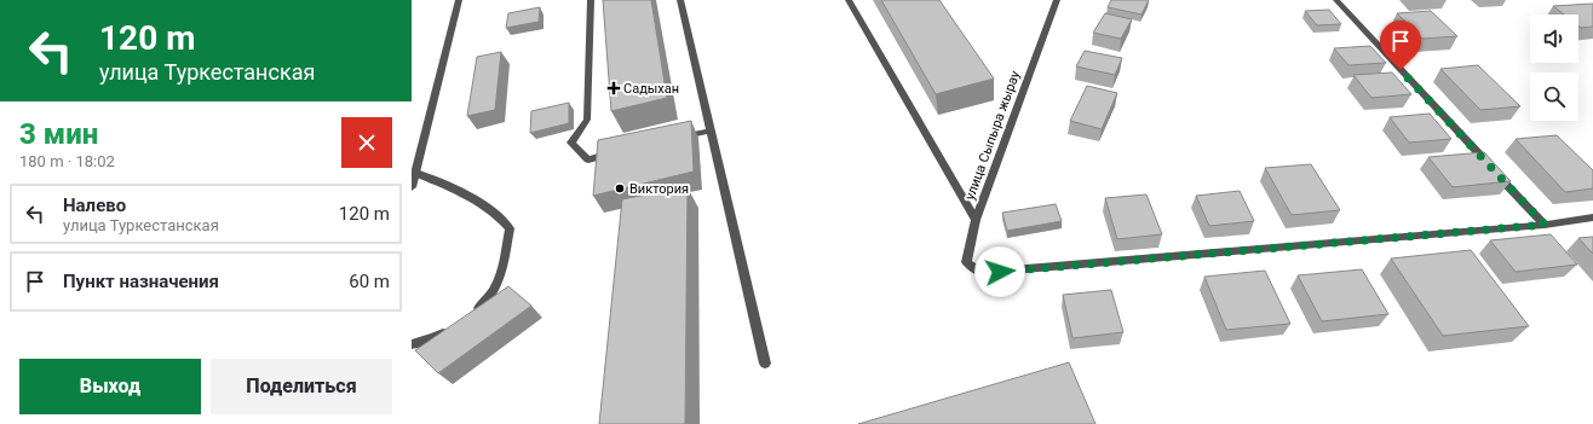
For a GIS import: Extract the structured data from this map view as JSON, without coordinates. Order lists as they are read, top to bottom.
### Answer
{
  "streets": {
    "street": ["улица Сыпыра жырау"]
  },
  "places": {
    "health": ["Садыхан"],
    "other": ["Виктория"]
  },
  "page": {
    "turn": ["120 m", "улица Туркестанская"],
    "heading": ["3 мин", "180 m · 18:02"],
    "list": [
      {
        "name": "Налево",
        "note": "улица Туркестанская",
        "value": "120 m"
      },
      {
        "name": "Пункт назначения",
        "value": "60 m"
      }
    ],
    "buttons": ["Выход", "Поделиться"]
  }
}
